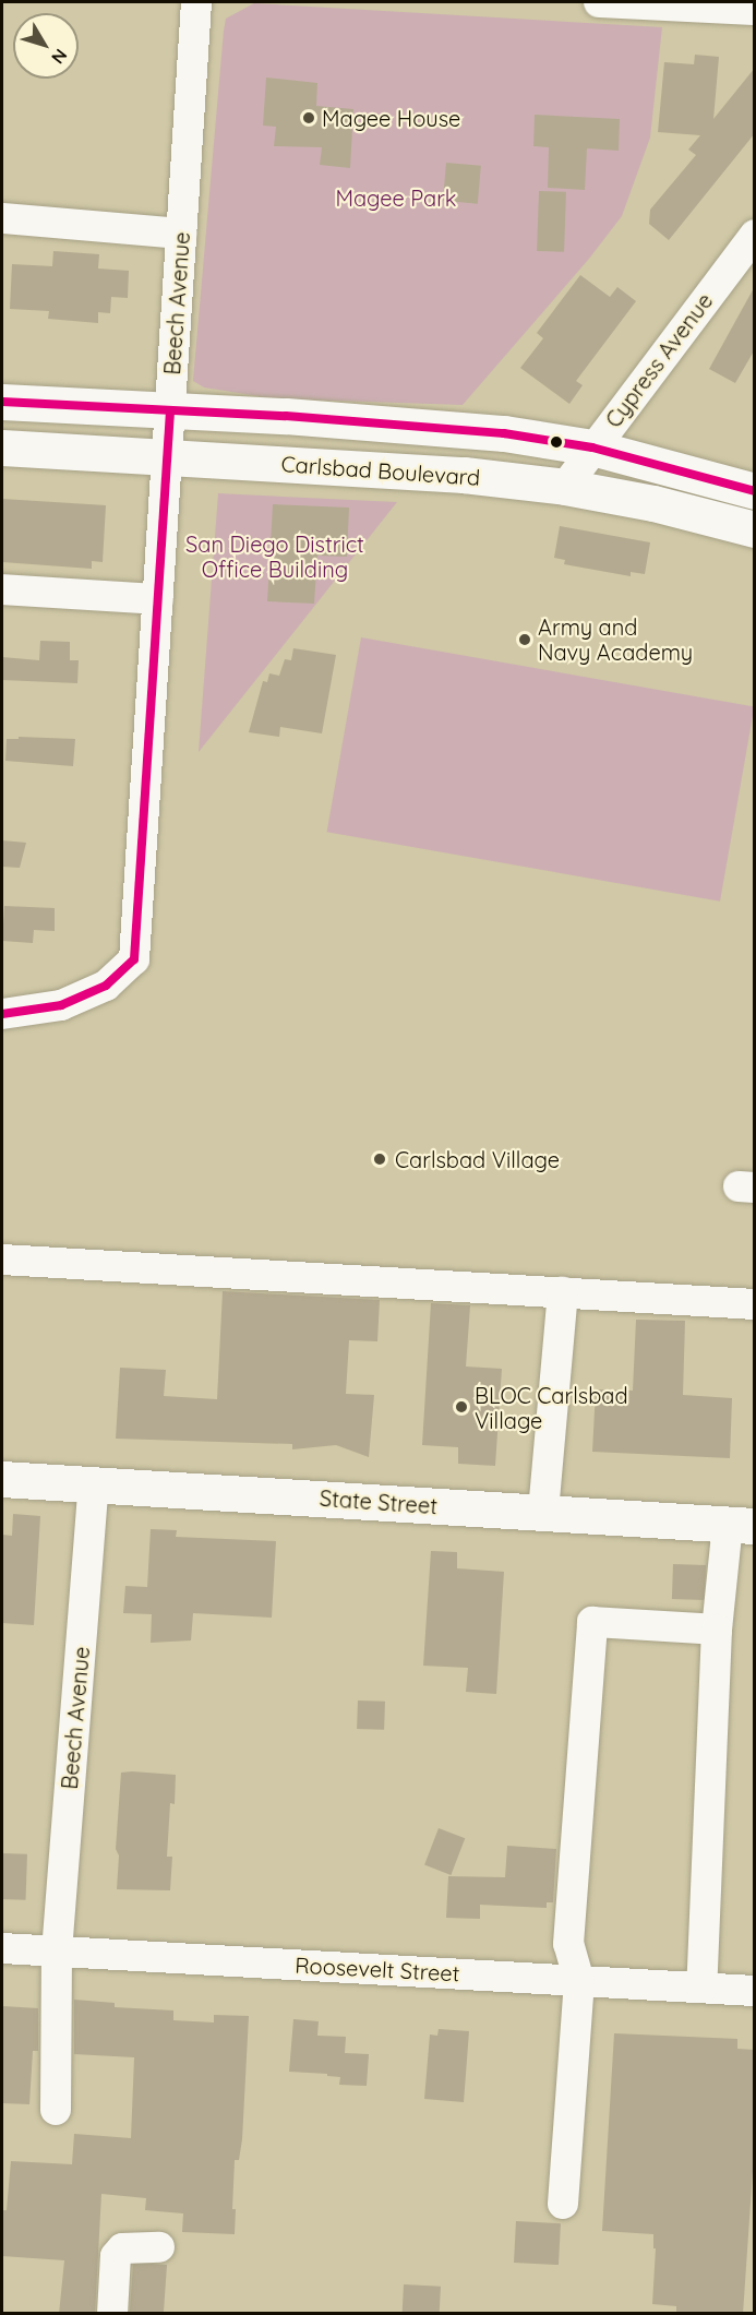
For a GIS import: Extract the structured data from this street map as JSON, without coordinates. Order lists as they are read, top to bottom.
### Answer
{
  "streets": {
    "main road": ["Carlsbad Boulevard", "State Street"],
    "street": ["Beech Avenue", "Cypress Avenue", "Roosevelt Street"]
  },
  "crossings": [
    ["Beech Avenue", "Carlsbad Boulevard"],
    ["Beech Avenue", "State Street"],
    ["Beech Avenue", "Roosevelt Street"],
    ["Cypress Avenue", "Carlsbad Boulevard"]
  ],
  "parks": ["Magee Park", "San Diego District Office Building"],
  "places": [
    "Magee House",
    "Army and Navy Academy",
    "Carlsbad Village",
    "BLOC Carlsbad Village"
  ],
  "north": "bottom right"
}
